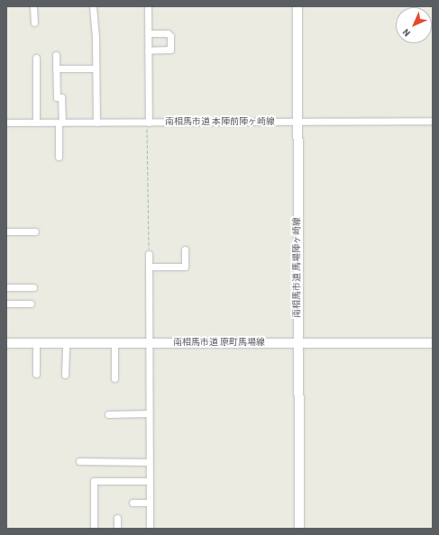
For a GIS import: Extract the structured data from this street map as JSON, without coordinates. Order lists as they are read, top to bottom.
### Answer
{
  "streets": {
    "street": ["南相馬市道 本陣前陣ヶ崎線", "南相馬市道 馬場陣ヶ崎線", "南相馬市道 原町馬場線"]
  },
  "crossings": [
    ["南相馬市道 本陣前陣ヶ崎線", "南相馬市道 馬場陣ヶ崎線"],
    ["南相馬市道 馬場陣ヶ崎線", "南相馬市道 原町馬場線"]
  ],
  "north": "bottom left"
}
